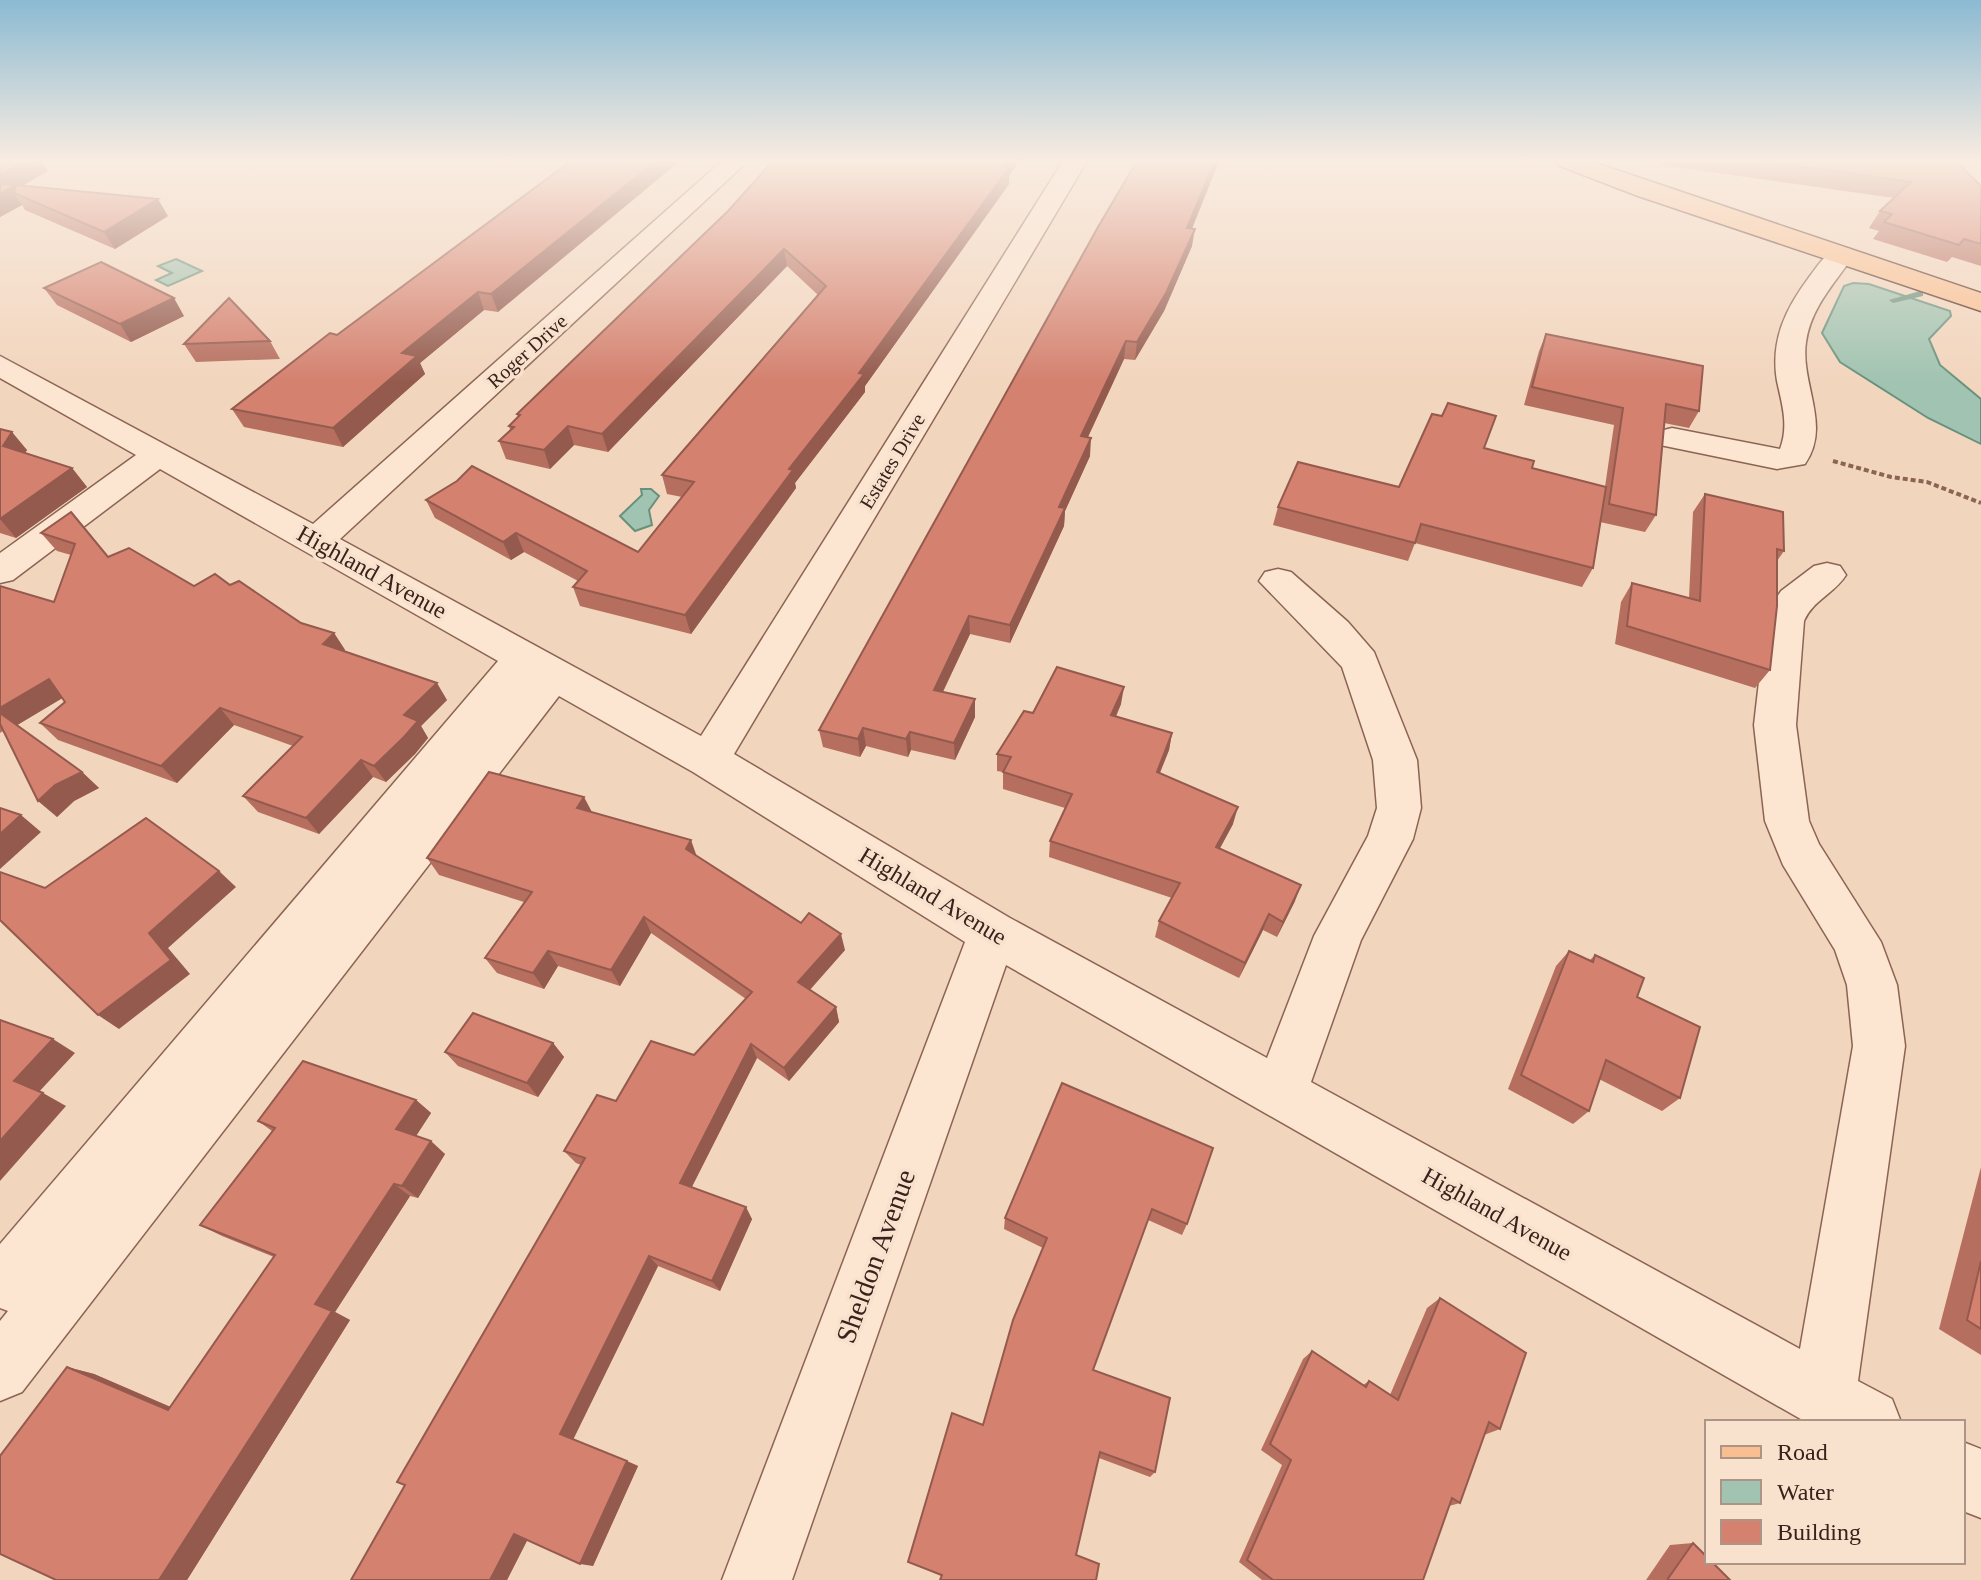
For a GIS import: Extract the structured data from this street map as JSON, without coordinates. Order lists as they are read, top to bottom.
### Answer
{
  "streets": {
    "street": [
      "Roger Drive",
      "Estates Drive",
      "Highland Avenue",
      "Sheldon Avenue"
    ]
  },
  "crossings": [
    ["Roger Drive", "Highland Avenue"],
    ["Estates Drive", "Highland Avenue"],
    ["Highland Avenue", "Sheldon Avenue"]
  ],
  "legend": ["Road", "Water", "Building"]
}
